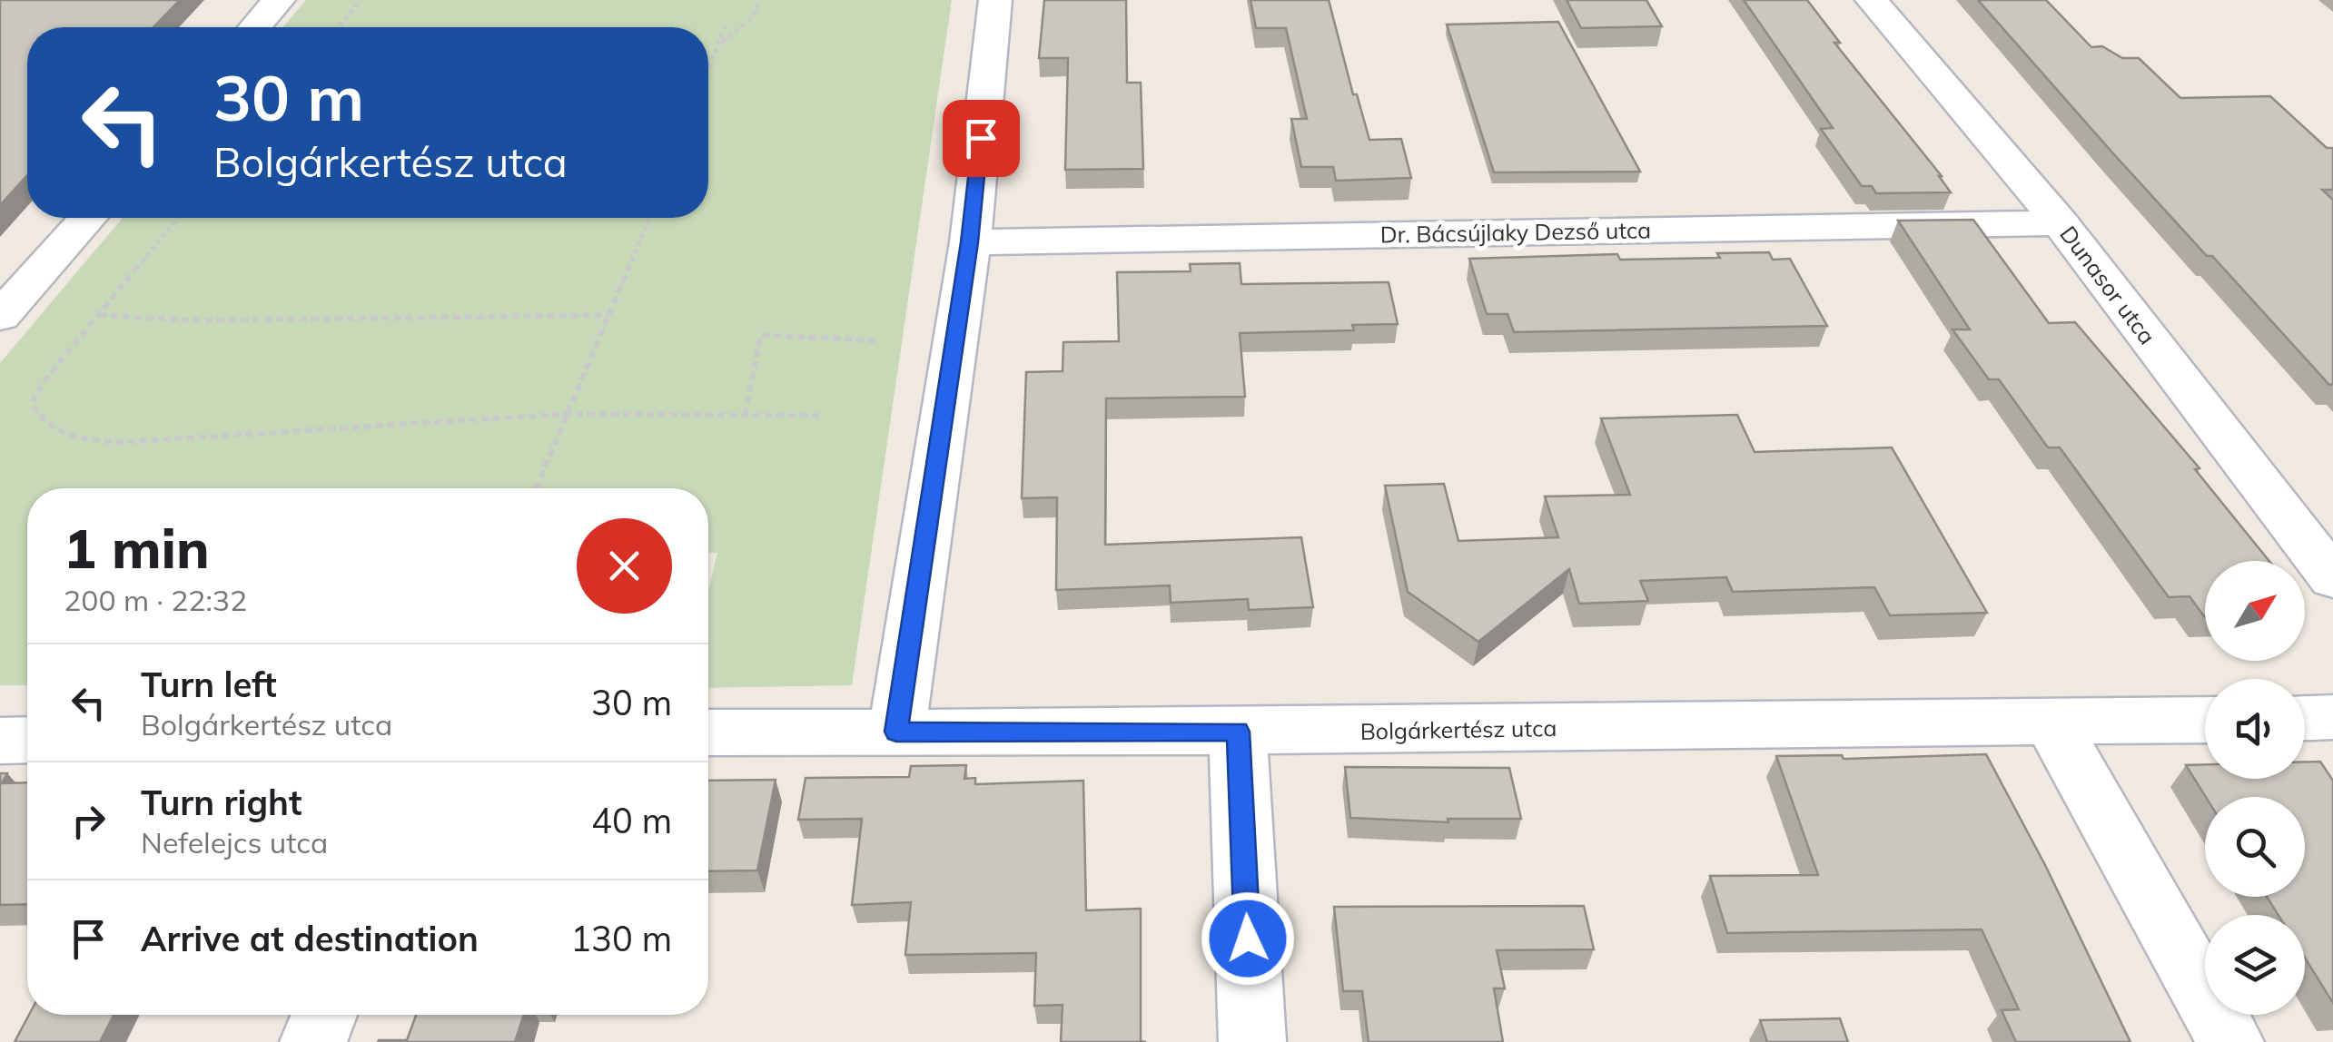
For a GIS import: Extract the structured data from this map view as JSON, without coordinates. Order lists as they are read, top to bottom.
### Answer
{
  "streets": {
    "street": ["Dr. Bácsújlaky Dezső utca", "Dunasor utca", "Bolgárkertész utca"]
  },
  "crossings": [
    ["Dr. Bácsújlaky Dezső utca", "Dunasor utca"]
  ],
  "north": "top right",
  "page": {
    "turn": ["30 m", "Bolgárkertész utca"],
    "heading": ["1 min", "200 m · 22:32"],
    "list": [
      {
        "name": "Turn left",
        "note": "Bolgárkertész utca",
        "value": "30 m"
      },
      {
        "name": "Turn right",
        "note": "Nefelejcs utca",
        "value": "40 m"
      },
      {
        "name": "Arrive at destination",
        "value": "130 m"
      }
    ]
  }
}
